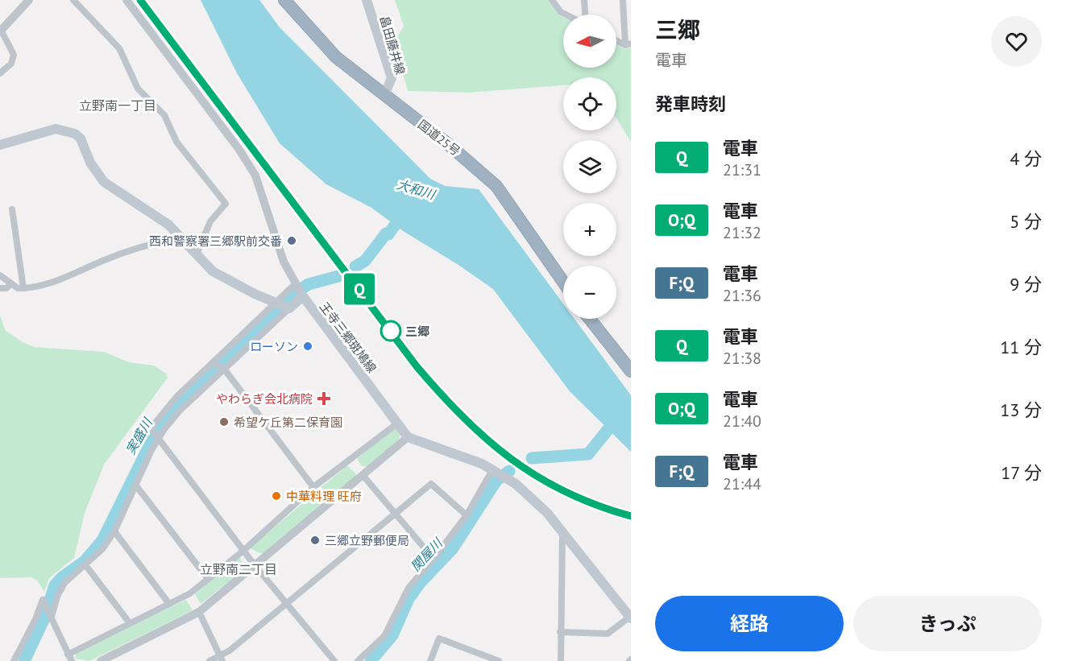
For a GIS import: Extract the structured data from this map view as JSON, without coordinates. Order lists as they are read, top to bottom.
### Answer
{
  "streets": {
    "highway": ["国道25号"],
    "main road": ["畠田藤井線", "王寺三郷斑鳩線"]
  },
  "crossings": [
    ["畠田藤井線", "国道25号"]
  ],
  "districts": ["立野南一丁目", "立野南二丁目"],
  "water": ["大和川", "実盛川", "関屋川"],
  "places": {
    "other": [
      "西和警察署三郷駅前交番",
      "三郷",
      "ローソン",
      "希望ケ丘第二保育園",
      "中華料理 旺府",
      "三郷立野郵便局"
    ],
    "health": ["やわらぎ会北病院"]
  },
  "north": "left",
  "page": {
    "on_map": "Q",
    "heading": [
      ["三郷", "電車"],
      "発車時刻"
    ],
    "map_buttons": ["+", "−"],
    "list": [
      {
        "mark": "Q",
        "name": "電車",
        "note": "21:31",
        "value": "4 分"
      },
      {
        "mark": "O;Q",
        "name": "電車",
        "note": "21:32",
        "value": "5 分"
      },
      {
        "mark": "F;Q",
        "name": "電車",
        "note": "21:36",
        "value": "9 分"
      },
      {
        "mark": "Q",
        "name": "電車",
        "note": "21:38",
        "value": "11 分"
      },
      {
        "mark": "O;Q",
        "name": "電車",
        "note": "21:40",
        "value": "13 分"
      },
      {
        "mark": "F;Q",
        "name": "電車",
        "note": "21:44",
        "value": "17 分"
      }
    ],
    "buttons": ["経路", "きっぷ"]
  }
}
